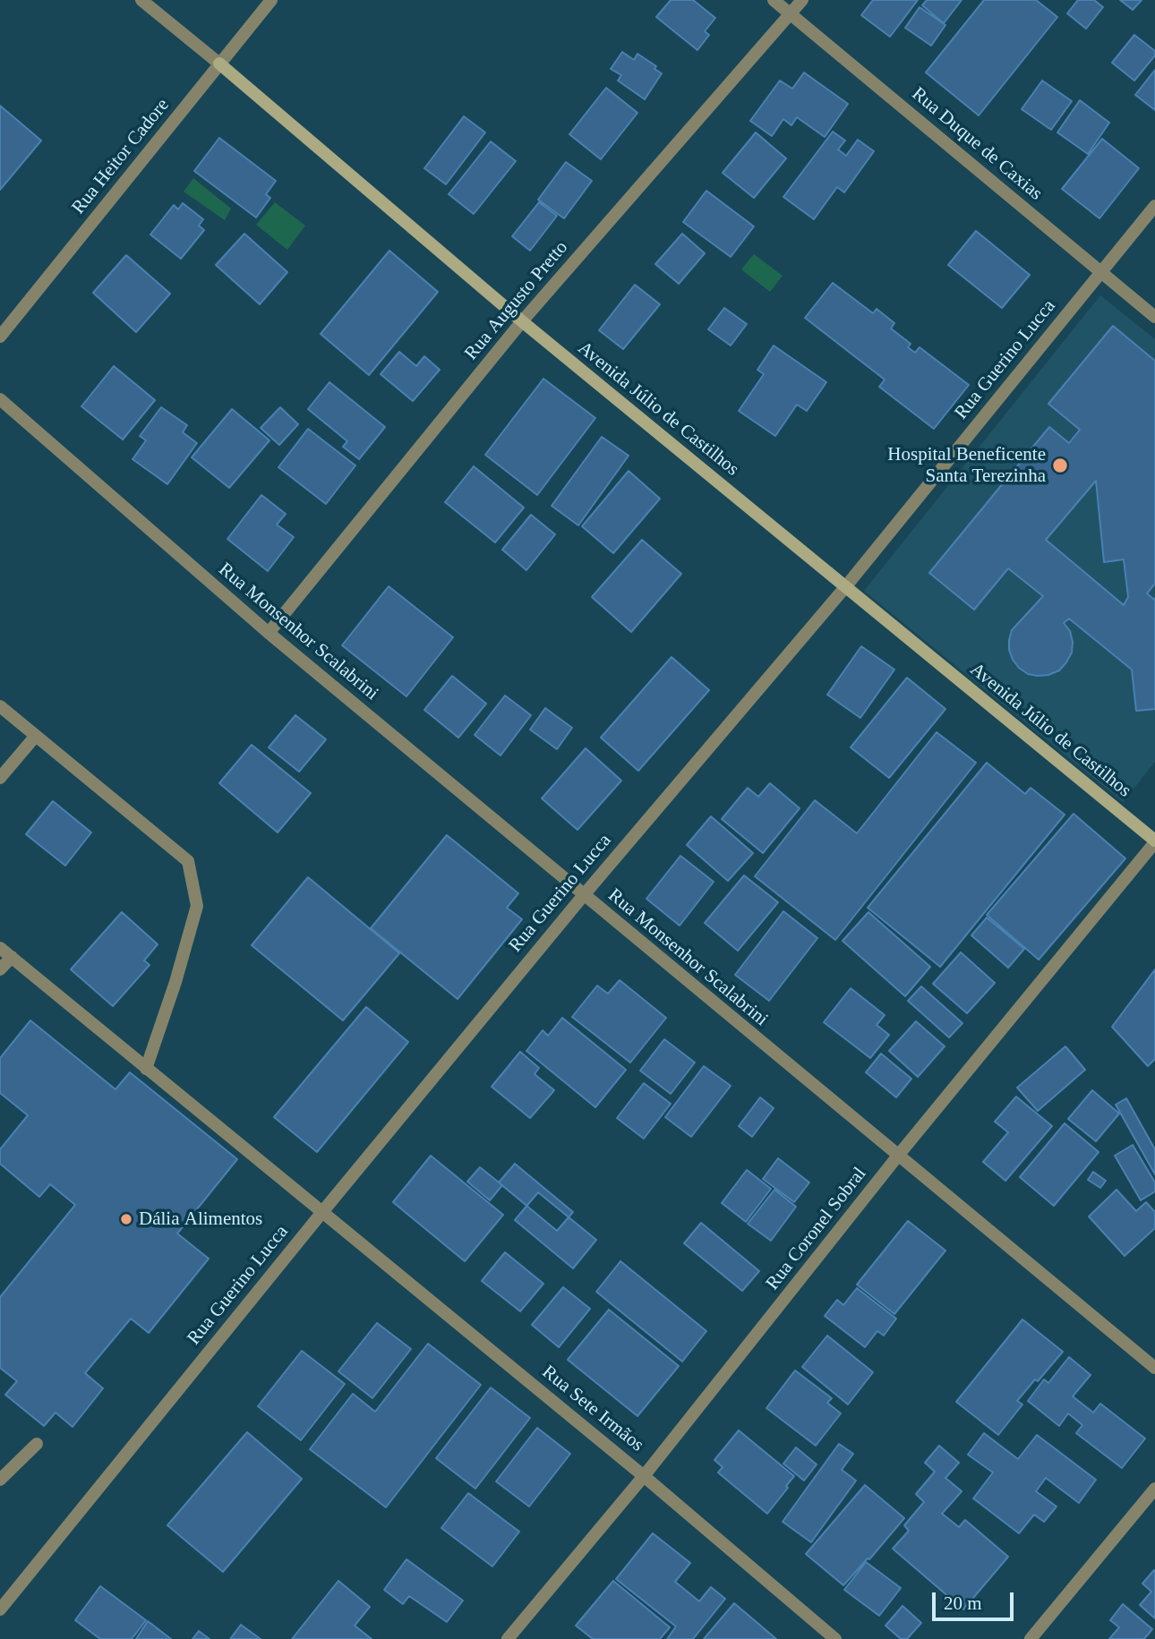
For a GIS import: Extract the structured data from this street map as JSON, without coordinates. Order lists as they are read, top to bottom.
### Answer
{
  "streets": {
    "street": [
      "Rua Duque de Caxias",
      "Rua Heitor Cadore",
      "Rua Augusto Pretto",
      "Rua Guerino Lucca",
      "Avenida Júlio de Castilhos",
      "Rua Monsenhor Scalabrini",
      "Rua Coronel Sobral",
      "Rua Sete Irmãos"
    ]
  },
  "crossings": [
    ["Rua Duque de Caxias", "Rua Augusto Pretto"],
    ["Rua Duque de Caxias", "Rua Guerino Lucca"],
    ["Rua Heitor Cadore", "Avenida Júlio de Castilhos"],
    ["Rua Augusto Pretto", "Avenida Júlio de Castilhos"],
    ["Rua Augusto Pretto", "Rua Monsenhor Scalabrini"],
    ["Rua Guerino Lucca", "Avenida Júlio de Castilhos"],
    ["Rua Guerino Lucca", "Rua Monsenhor Scalabrini"],
    ["Rua Guerino Lucca", "Rua Sete Irmãos"],
    ["Avenida Júlio de Castilhos", "Rua Coronel Sobral"],
    ["Rua Monsenhor Scalabrini", "Rua Coronel Sobral"],
    ["Rua Coronel Sobral", "Rua Sete Irmãos"]
  ],
  "places": ["Hospital Beneficente Santa Terezinha", "Dália Alimentos"],
  "scale_bar": "20 m"
}
